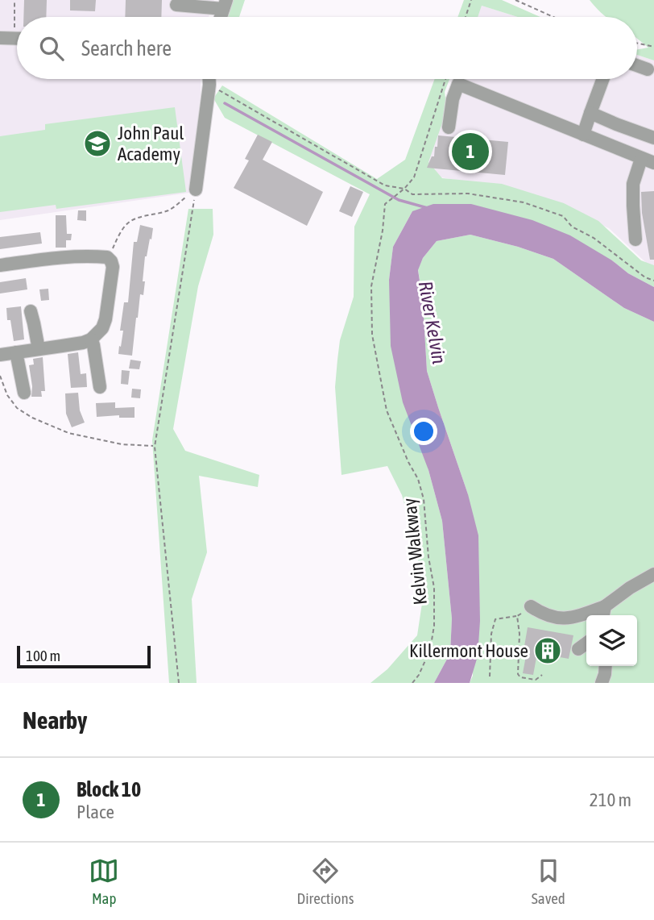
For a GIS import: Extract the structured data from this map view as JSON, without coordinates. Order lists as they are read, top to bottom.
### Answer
{
  "streets": {
    "path": ["Kelvin Walkway"]
  },
  "water": ["River Kelvin"],
  "places": {
    "school or university": ["John Paul Academy"],
    "building": ["Killermont House"]
  },
  "scale_bar": "100 m",
  "page": {
    "search": "Search here",
    "pins": "1",
    "scale": "100 m",
    "heading": "Nearby",
    "list": [
      {
        "mark": "1",
        "name": "Block 10",
        "note": "Place",
        "value": "210 m"
      }
    ],
    "nav": ["Map", "Directions", "Saved"]
  }
}
